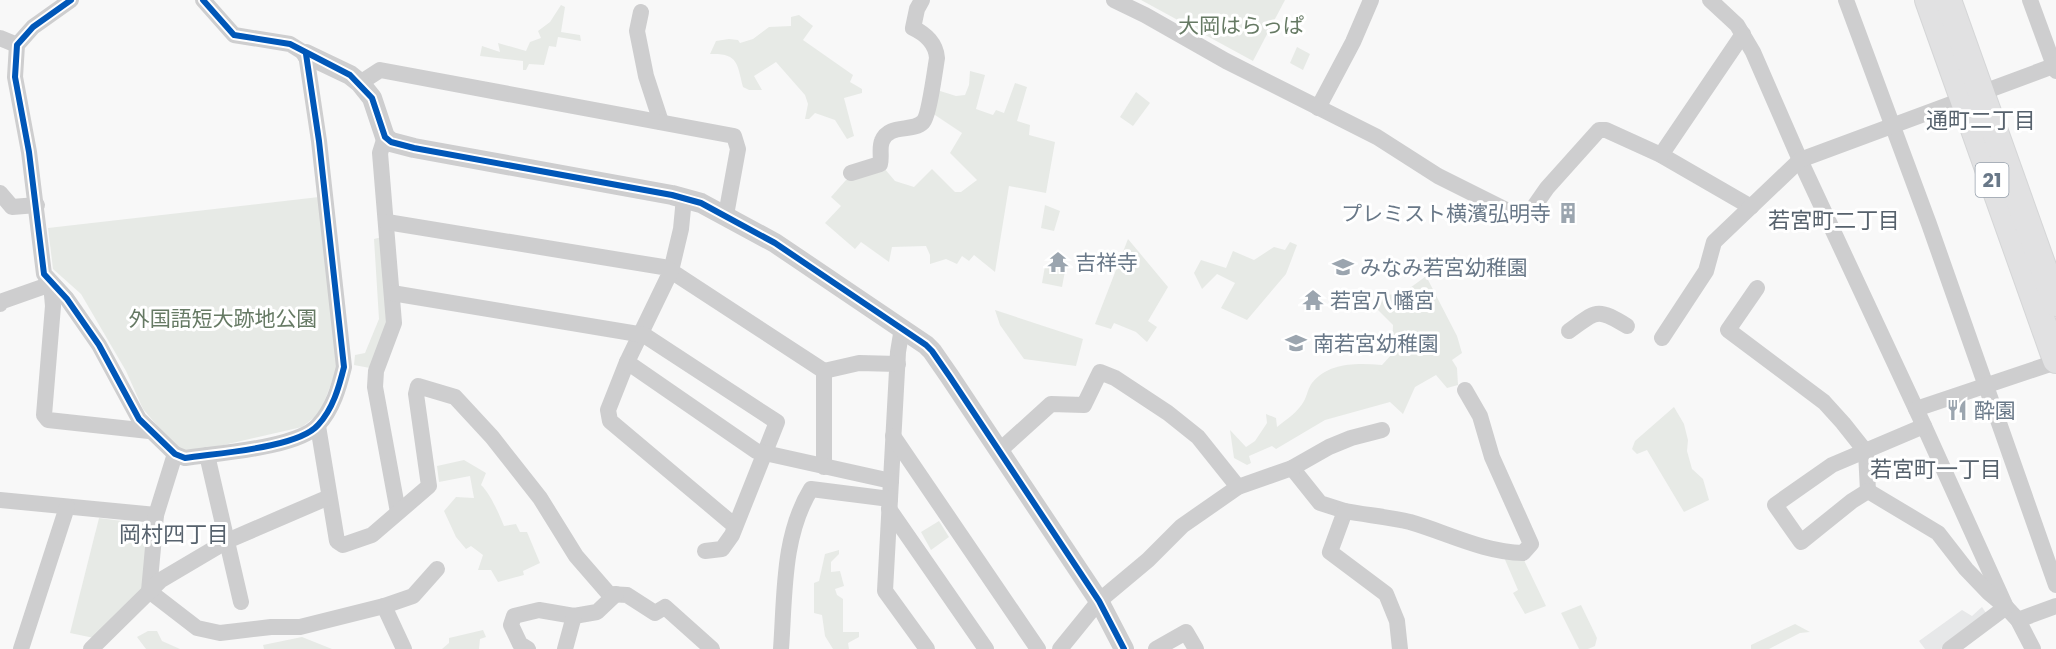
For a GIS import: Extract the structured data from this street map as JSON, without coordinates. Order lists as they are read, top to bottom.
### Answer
{
  "streets": {
    "main road": ["21"]
  },
  "districts": [
    "通町二丁目",
    "若宮町二丁目",
    "若宮町一丁目",
    "岡村四丁目"
  ],
  "parks": ["大岡はらっぱ", "外国語短大跡地公園"],
  "places": {
    "building": ["プレミスト横濱弘明寺"],
    "temple": ["吉祥寺", "若宮八幡宮"],
    "school or university": ["みなみ若宮幼稚園", "南若宮幼稚園"],
    "restaurant": ["酔園"]
  }
}
